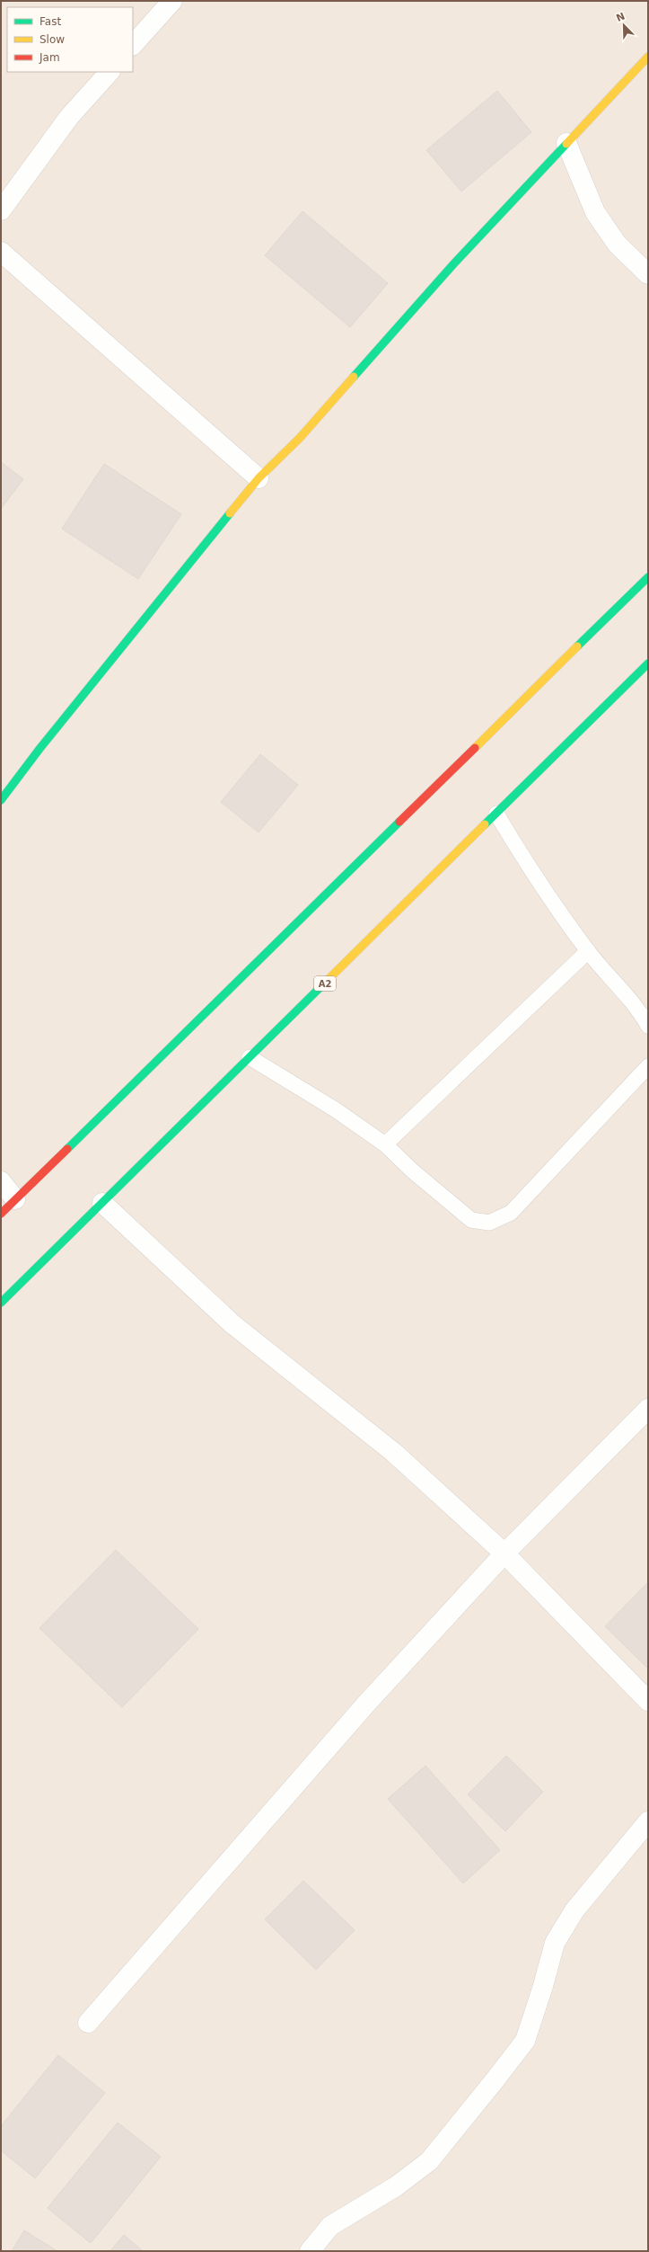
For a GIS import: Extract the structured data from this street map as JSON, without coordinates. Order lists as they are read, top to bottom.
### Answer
{
  "streets": {
    "main road": ["A2"]
  },
  "legend": ["Fast", "Slow", "Jam"],
  "north": "top left"
}
